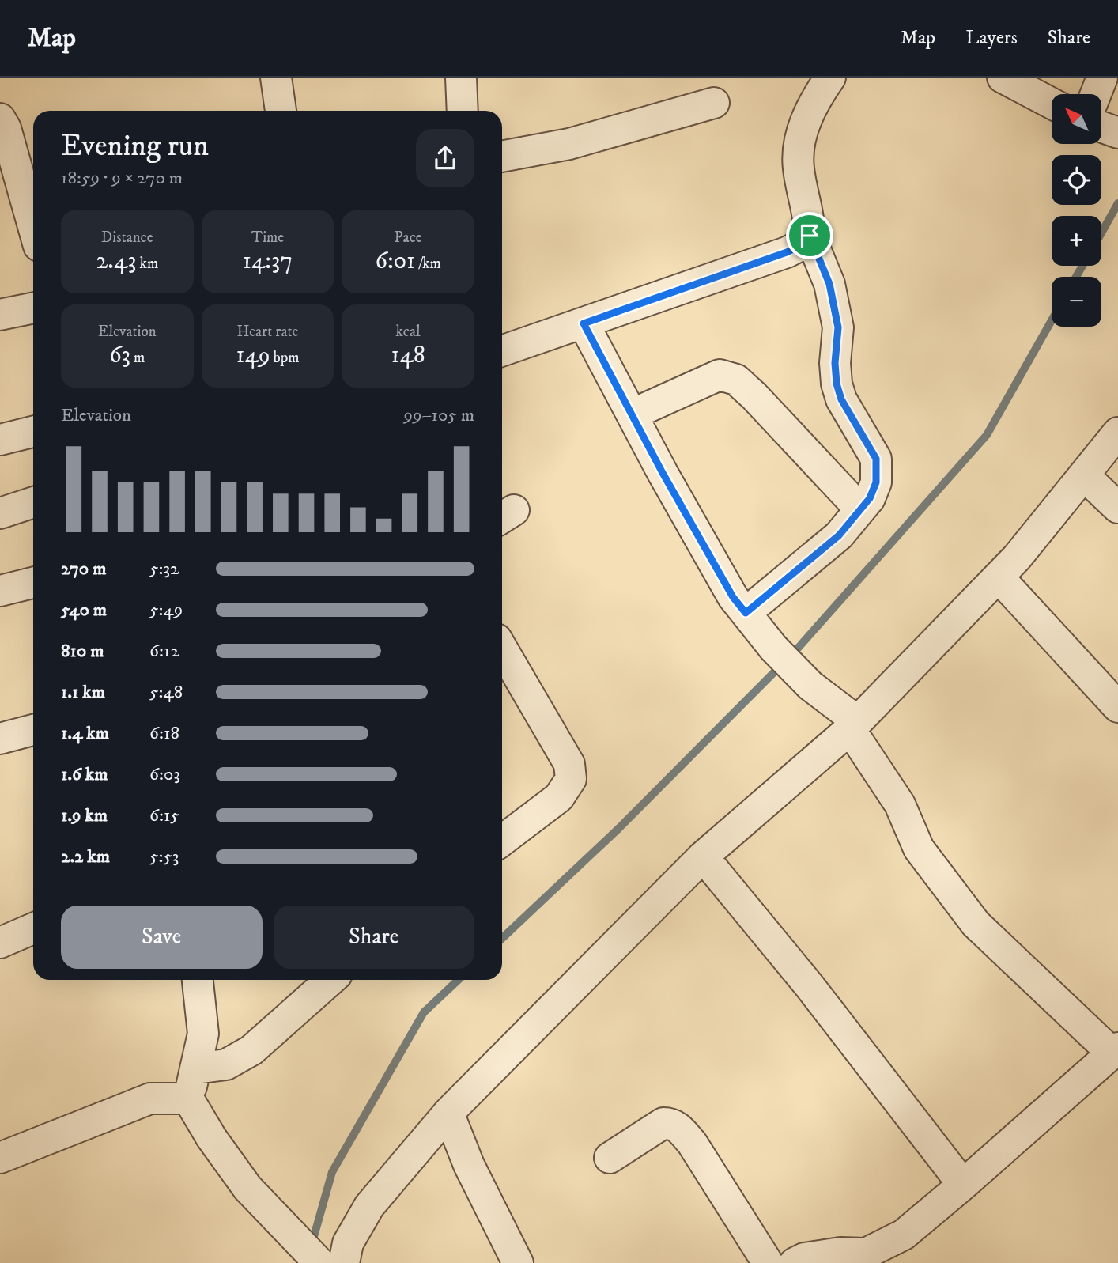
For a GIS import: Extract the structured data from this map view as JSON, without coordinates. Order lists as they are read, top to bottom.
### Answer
{
  "north": "top left",
  "page": {
    "header": "Map",
    "nav": ["Map", "Layers", "Share"],
    "map_buttons": ["+", "−"],
    "heading": ["Evening run", "18:59 · 9 × 270 m"],
    "stats": [
      ["Distance", "2.43 km"],
      ["Time", "14:37"],
      ["Pace", "6:01 /km"],
      ["Elevation", "63 m"],
      ["Heart rate", "149 bpm"],
      ["kcal", "148"]
    ],
    "chart": ["Elevation", "99–105 m"],
    "list": [
      {
        "name": "270 m",
        "note": "5:32"
      },
      {
        "name": "540 m",
        "note": "5:49"
      },
      {
        "name": "810 m",
        "note": "6:12"
      },
      {
        "name": "1.1 km",
        "note": "5:48"
      },
      {
        "name": "1.4 km",
        "note": "6:18"
      },
      {
        "name": "1.6 km",
        "note": "6:03"
      },
      {
        "name": "1.9 km",
        "note": "6:15"
      },
      {
        "name": "2.2 km",
        "note": "5:53"
      }
    ],
    "buttons": ["Save", "Share"]
  }
}
